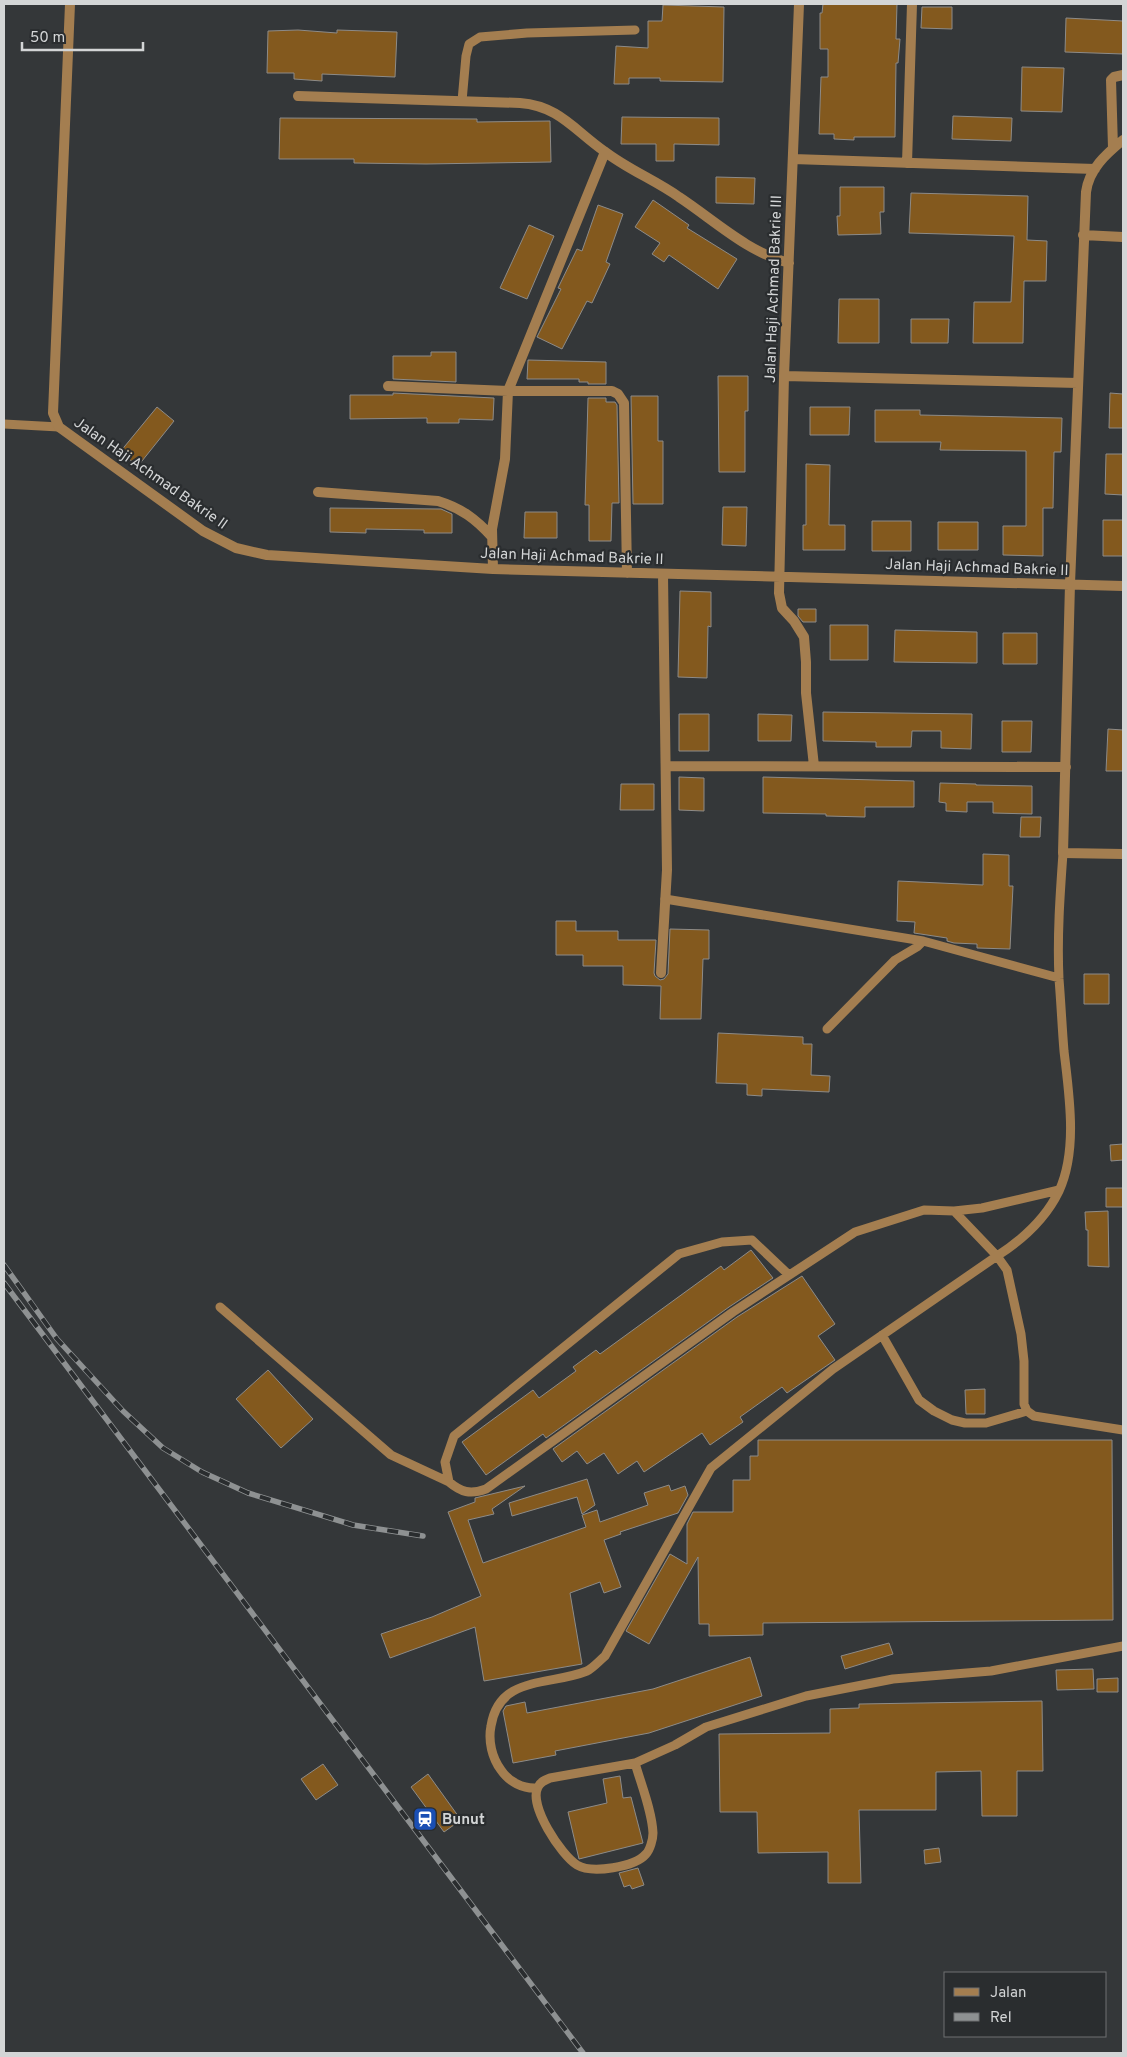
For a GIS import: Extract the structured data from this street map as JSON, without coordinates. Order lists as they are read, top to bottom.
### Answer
{
  "streets": {
    "street": ["Jalan Haji Achmad Bakrie III", "Jalan Haji Achmad Bakrie II"]
  },
  "crossings": [
    ["Jalan Haji Achmad Bakrie III", "Jalan Haji Achmad Bakrie II"]
  ],
  "places": {
    "station": ["Bunut"]
  },
  "legend": ["Jalan", "Rel"],
  "scale_bar": "50 m"
}
